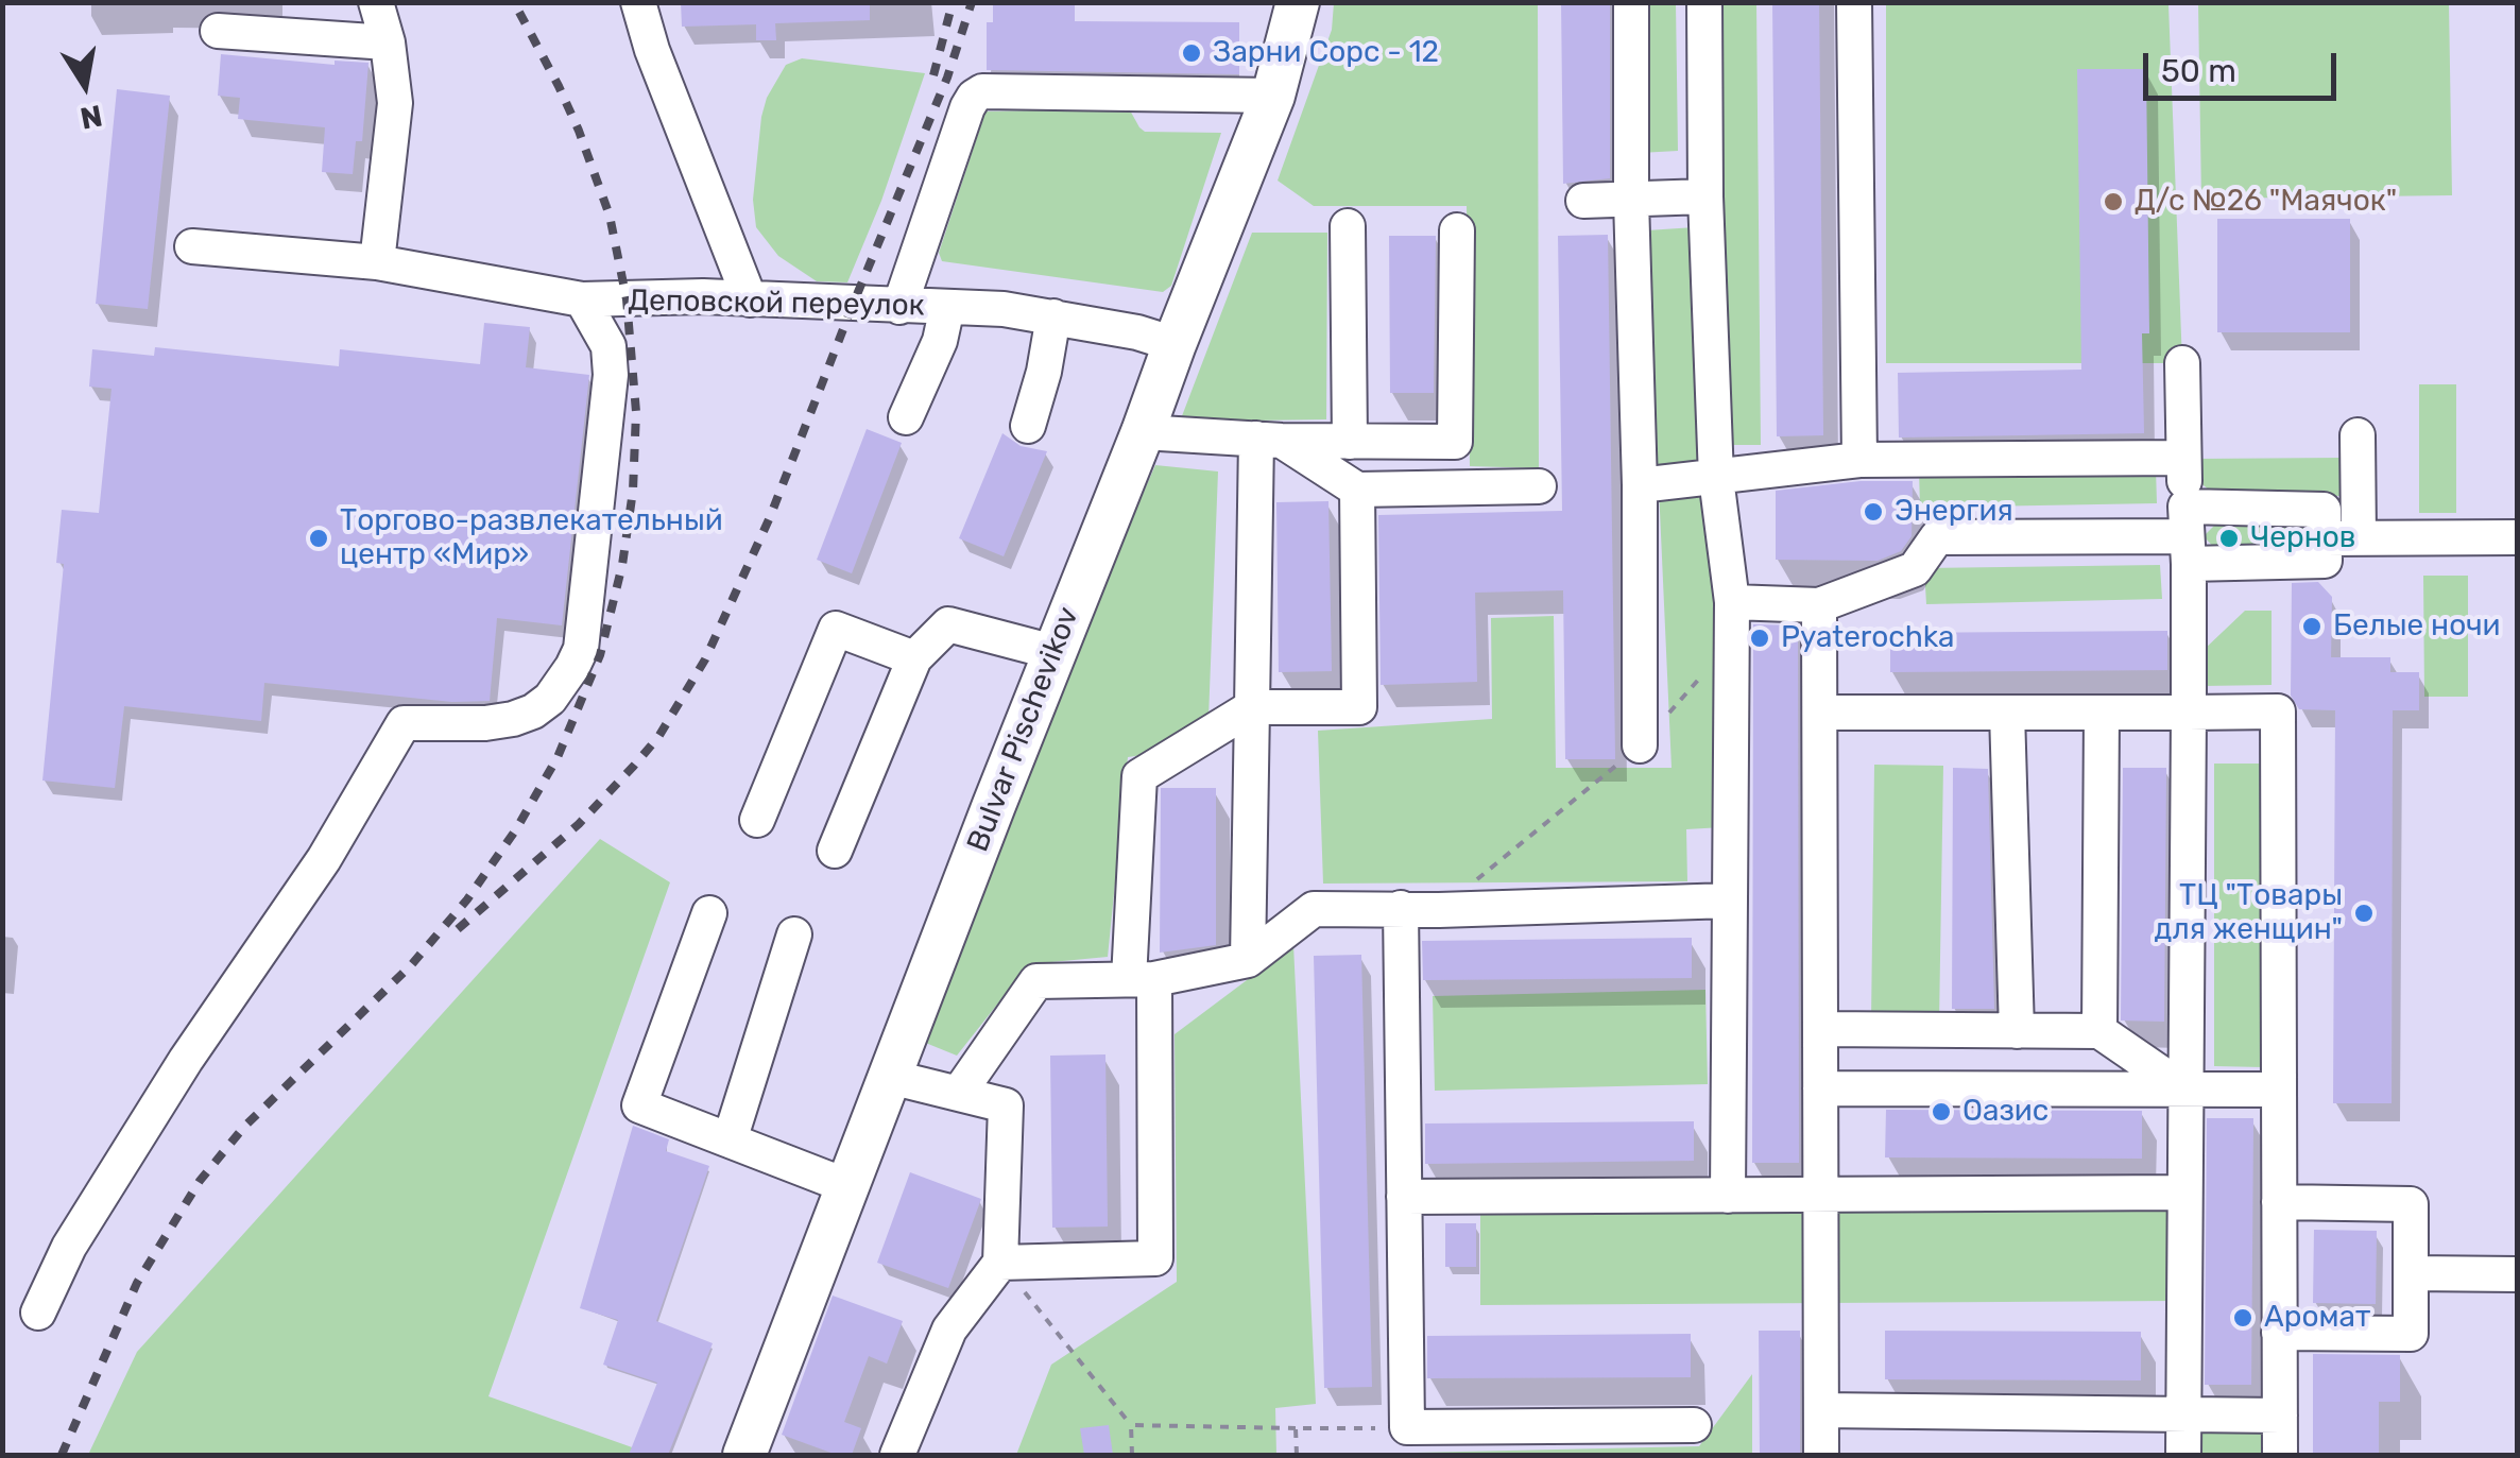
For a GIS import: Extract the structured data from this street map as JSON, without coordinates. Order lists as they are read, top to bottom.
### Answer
{
  "streets": {
    "main road": ["Bulvar Pischevikov"],
    "street": ["Деповской переулок"]
  },
  "crossings": [
    ["Деповской переулок", "Bulvar Pischevikov"]
  ],
  "places": [
    "Зарни Сорс - 12",
    "Д/с №26 \"Маячок\"",
    "Энергия",
    "Торгово-развлекательный центр «Мир»",
    "Чернов",
    "Белые ночи",
    "Pyaterochka",
    "ТЦ \"Товары для женщин\"",
    "Оазис",
    "Аромат"
  ],
  "scale_bar": "50 m",
  "north": "bottom"
}
